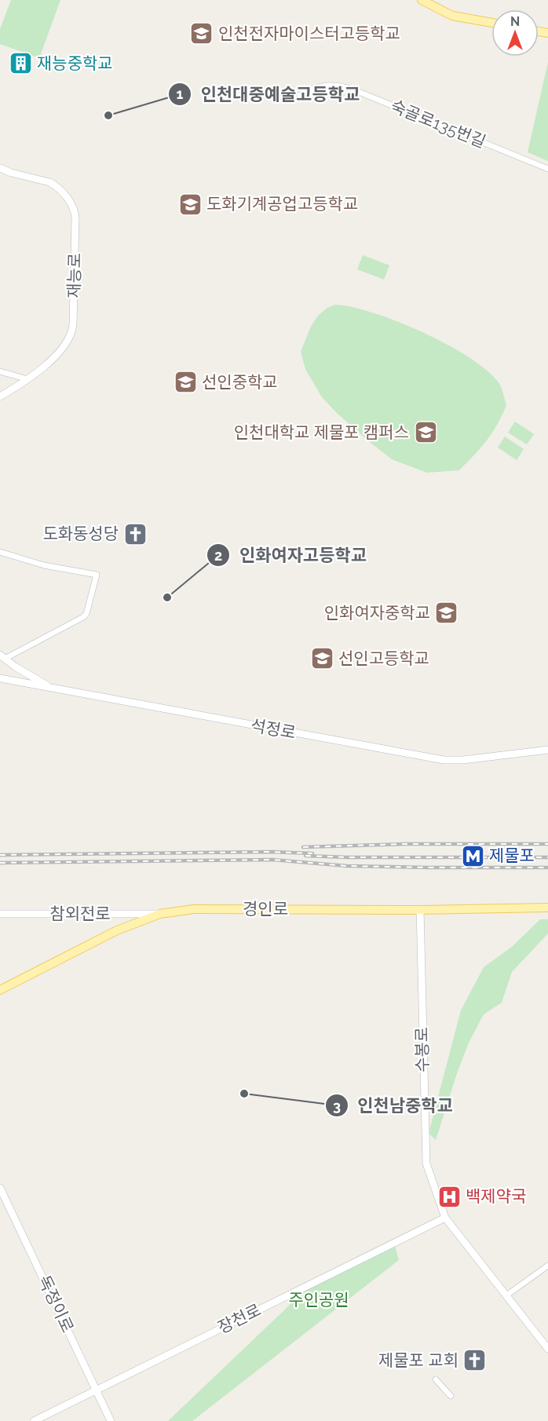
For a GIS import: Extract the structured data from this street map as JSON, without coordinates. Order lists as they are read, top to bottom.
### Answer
{
  "streets": {
    "main road": ["경인로"],
    "street": [
      "숙골로135번길",
      "재능로",
      "석정로",
      "참외전로",
      "수봉로",
      "독정이로",
      "장천로"
    ]
  },
  "crossings": [
    ["경인로", "참외전로"],
    ["경인로", "수봉로"],
    ["수봉로", "장천로"],
    ["독정이로", "장천로"]
  ],
  "parks": ["주인공원"],
  "places": {
    "school or university": [
      "인천전자마이스터고등학교",
      "도화기계공업고등학교",
      "선인중학교",
      "인천대학교 제물포 캠퍼스",
      "인화여자중학교",
      "선인고등학교"
    ],
    "building": ["재능중학교"],
    "other": ["인천대중예술고등학교", "인화여자고등학교", "인천남중학교"],
    "church": ["도화동성당", "제물포 교회"],
    "metro station": ["제물포"],
    "hospital": ["백제약국"]
  },
  "north": "top"
}
